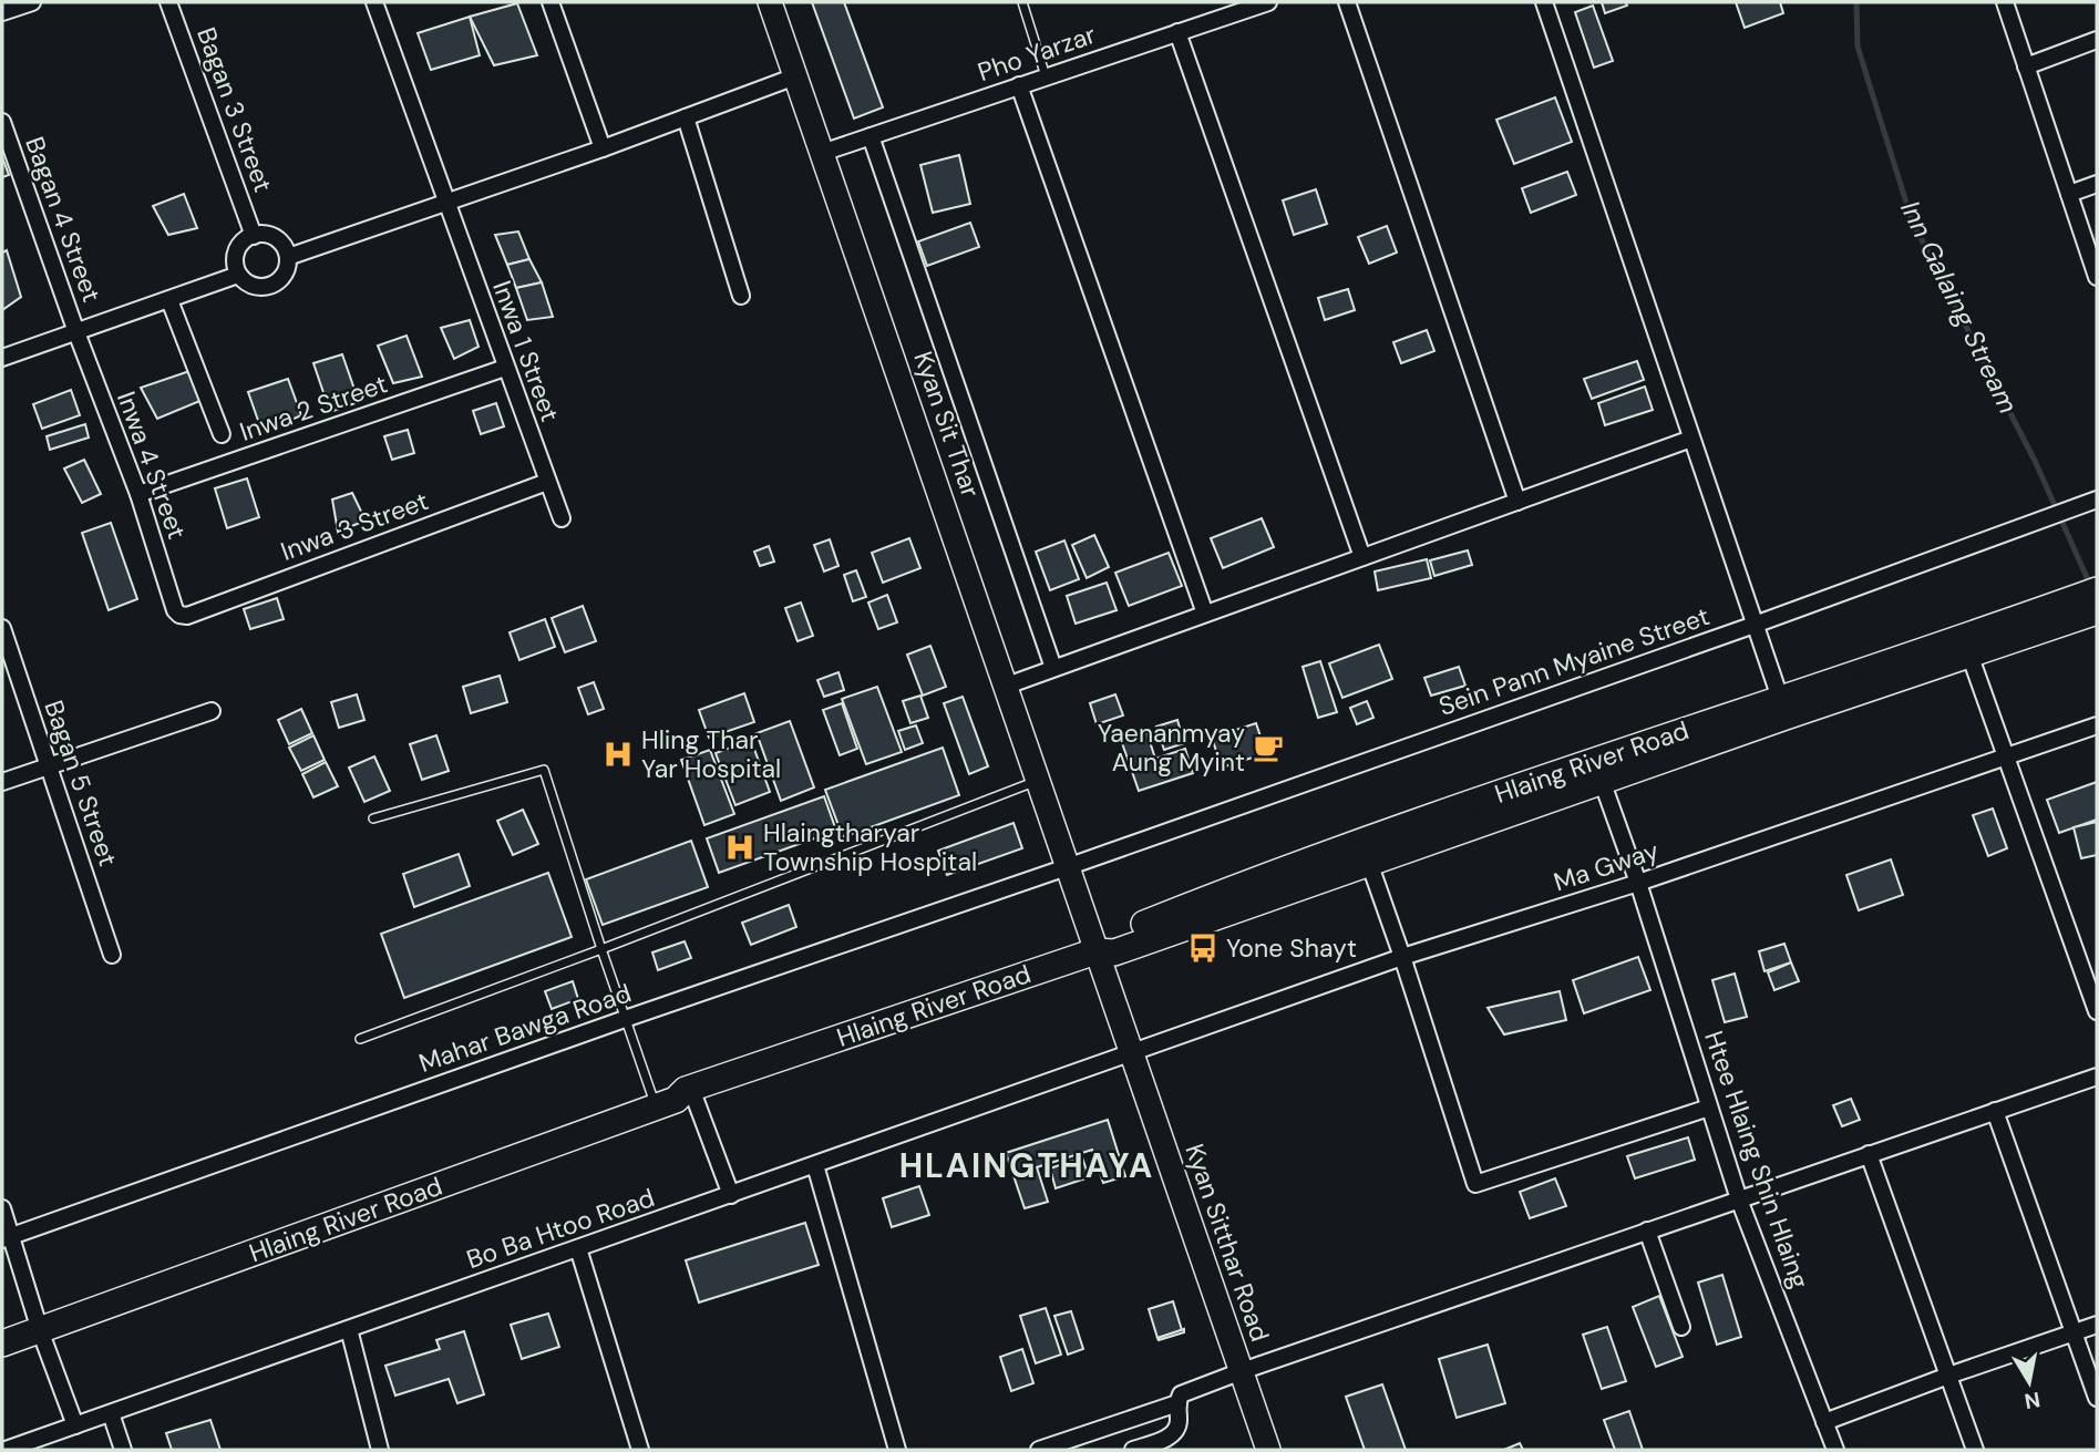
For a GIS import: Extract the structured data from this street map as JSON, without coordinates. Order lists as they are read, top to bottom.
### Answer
{
  "streets": {
    "main road": ["Kyan Sit Thar", "Hlaing River Road", "Kyan Sitthar Road"],
    "street": [
      "Pho Yarzar",
      "Bagan 3 Street",
      "Bagan 4 Street",
      "Inwa 1 Street",
      "Inwa 2 Street",
      "Inwa 4 Street",
      "Inwa 3 Street",
      "Sein Pann Myaine Street",
      "Bagan 5 Street",
      "Ma Gway",
      "Mahar Bawga Road",
      "Htee Hlaing Shin Hlaing",
      "Bo Ba Htoo Road"
    ]
  },
  "crossings": [
    ["Pho Yarzar", "Kyan Sit Thar"],
    ["Bagan 4 Street", "Inwa 4 Street"],
    ["Inwa 1 Street", "Inwa 2 Street"],
    ["Inwa 1 Street", "Inwa 3 Street"],
    ["Inwa 2 Street", "Inwa 4 Street"],
    ["Kyan Sit Thar", "Sein Pann Myaine Street"],
    ["Kyan Sit Thar", "Hlaing River Road"],
    ["Kyan Sit Thar", "Mahar Bawga Road"],
    ["Kyan Sit Thar", "Kyan Sitthar Road"],
    ["Inwa 4 Street", "Inwa 3 Street"],
    ["Sein Pann Myaine Street", "Mahar Bawga Road"],
    ["Hlaing River Road", "Htee Hlaing Shin Hlaing"],
    ["Hlaing River Road", "Kyan Sitthar Road"],
    ["Ma Gway", "Htee Hlaing Shin Hlaing"],
    ["Ma Gway", "Bo Ba Htoo Road"],
    ["Ma Gway", "Kyan Sitthar Road"],
    ["Bo Ba Htoo Road", "Kyan Sitthar Road"]
  ],
  "districts": ["HLAINGTHAYA"],
  "water": ["Inn Galaing Stream"],
  "places": {
    "cafe": ["Yaenanmyay Aung Myint"],
    "hospital": ["Hling Thar Yar Hospital", "Hlaingtharyar Township Hospital"],
    "bus stop": ["Yone Shayt"]
  },
  "north": "bottom"
}
